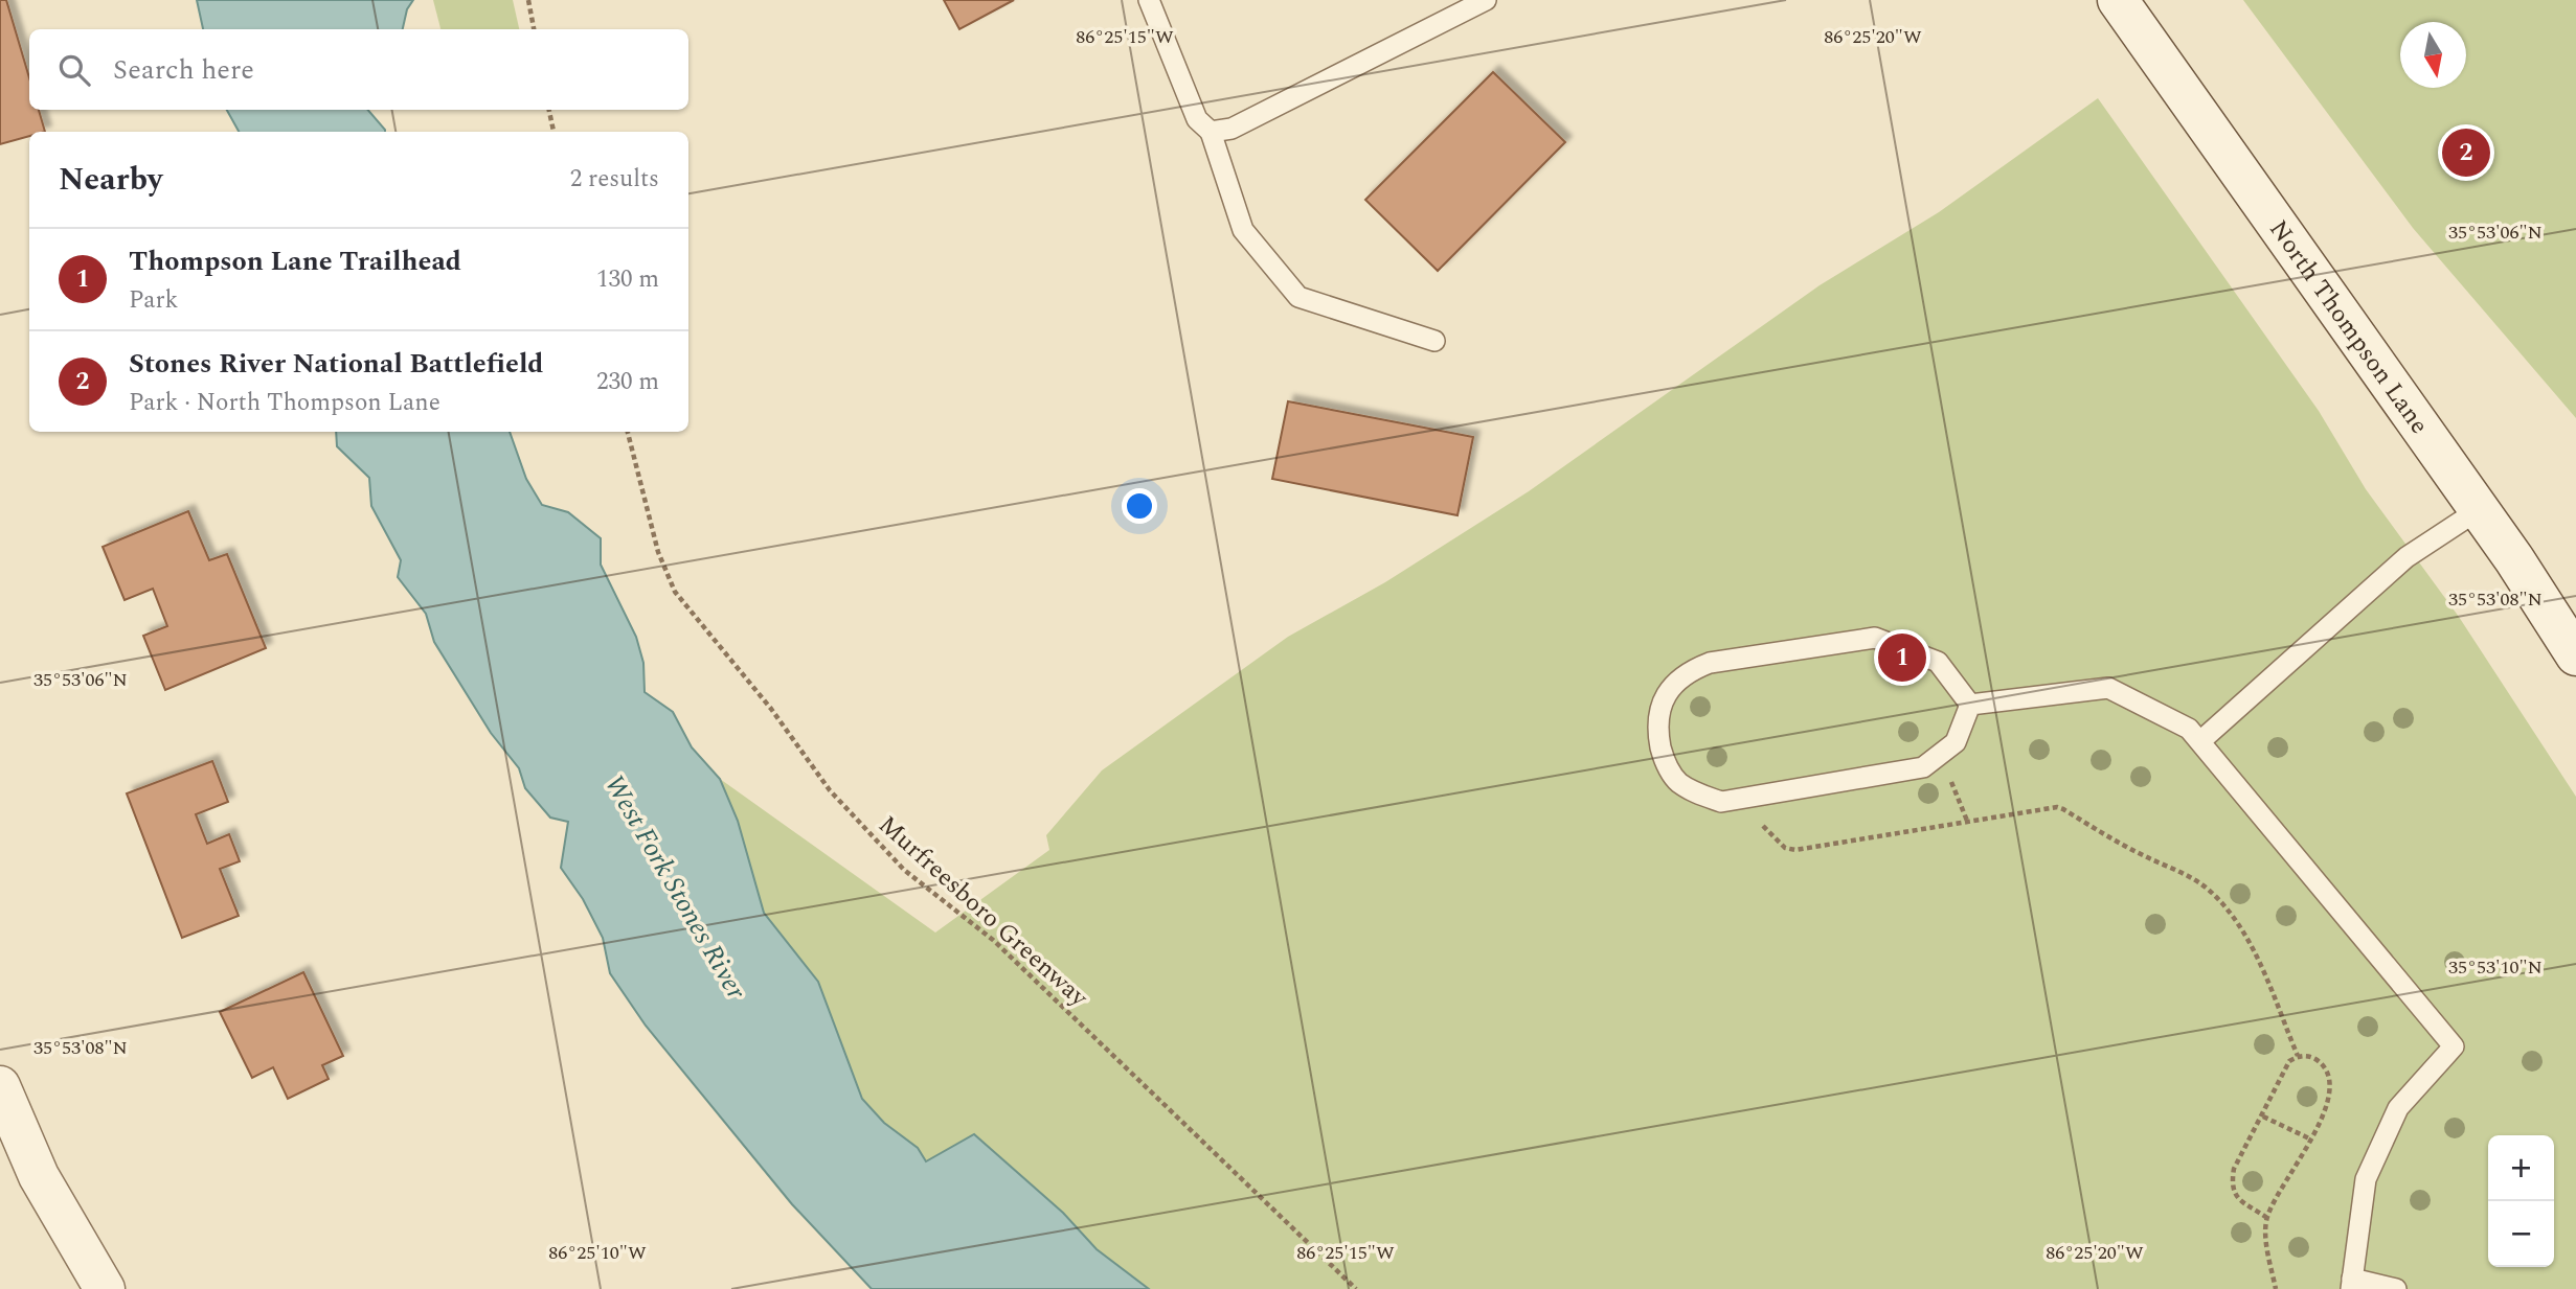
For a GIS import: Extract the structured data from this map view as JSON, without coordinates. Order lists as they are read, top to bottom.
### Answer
{
  "streets": {
    "main road": ["North Thompson Lane"],
    "path": ["Murfreesboro Greenway"]
  },
  "water": ["West Fork Stones River"],
  "north": "bottom",
  "page": {
    "search": "Search here",
    "pins": ["2", "1"],
    "heading": ["Nearby", "2 results"],
    "list": [
      {
        "mark": "1",
        "name": "Thompson Lane Trailhead",
        "note": "Park",
        "value": "130 m"
      },
      {
        "mark": "2",
        "name": "Stones River National Battlefield",
        "note": "Park · North Thompson Lane",
        "value": "230 m"
      }
    ],
    "map_buttons": ["+", "−"]
  },
  "coordinates": [
    "86°25'15\"W",
    "86°25'20\"W",
    "35°53'06\"N",
    "35°53'08\"N",
    "35°53'10\"N",
    "86°25'10\"W"
  ]
}
